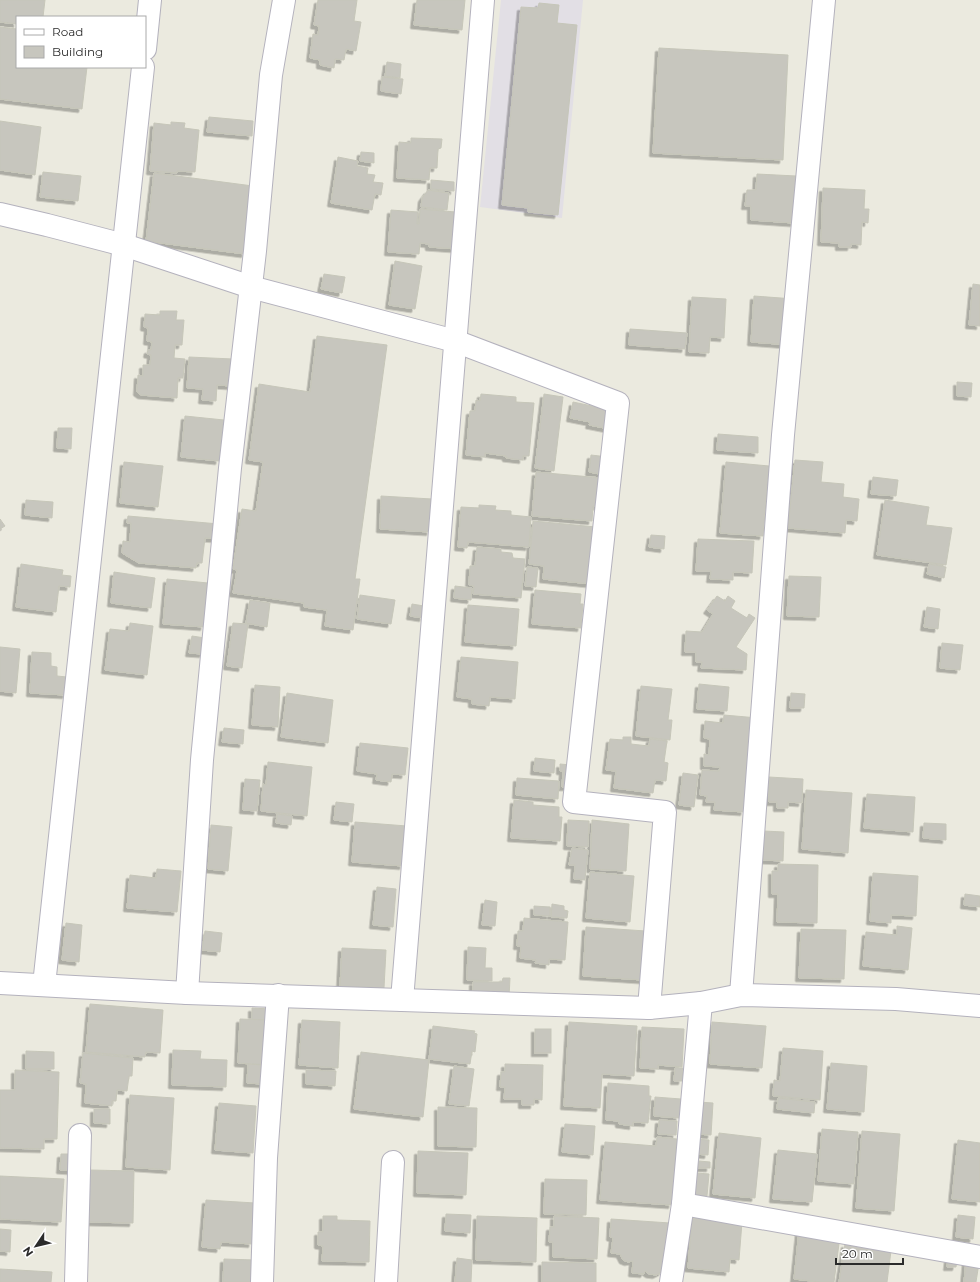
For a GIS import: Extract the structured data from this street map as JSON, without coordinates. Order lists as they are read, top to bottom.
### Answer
{
  "legend": ["Road", "Building"],
  "scale_bar": "20 m",
  "north": "bottom left"
}
